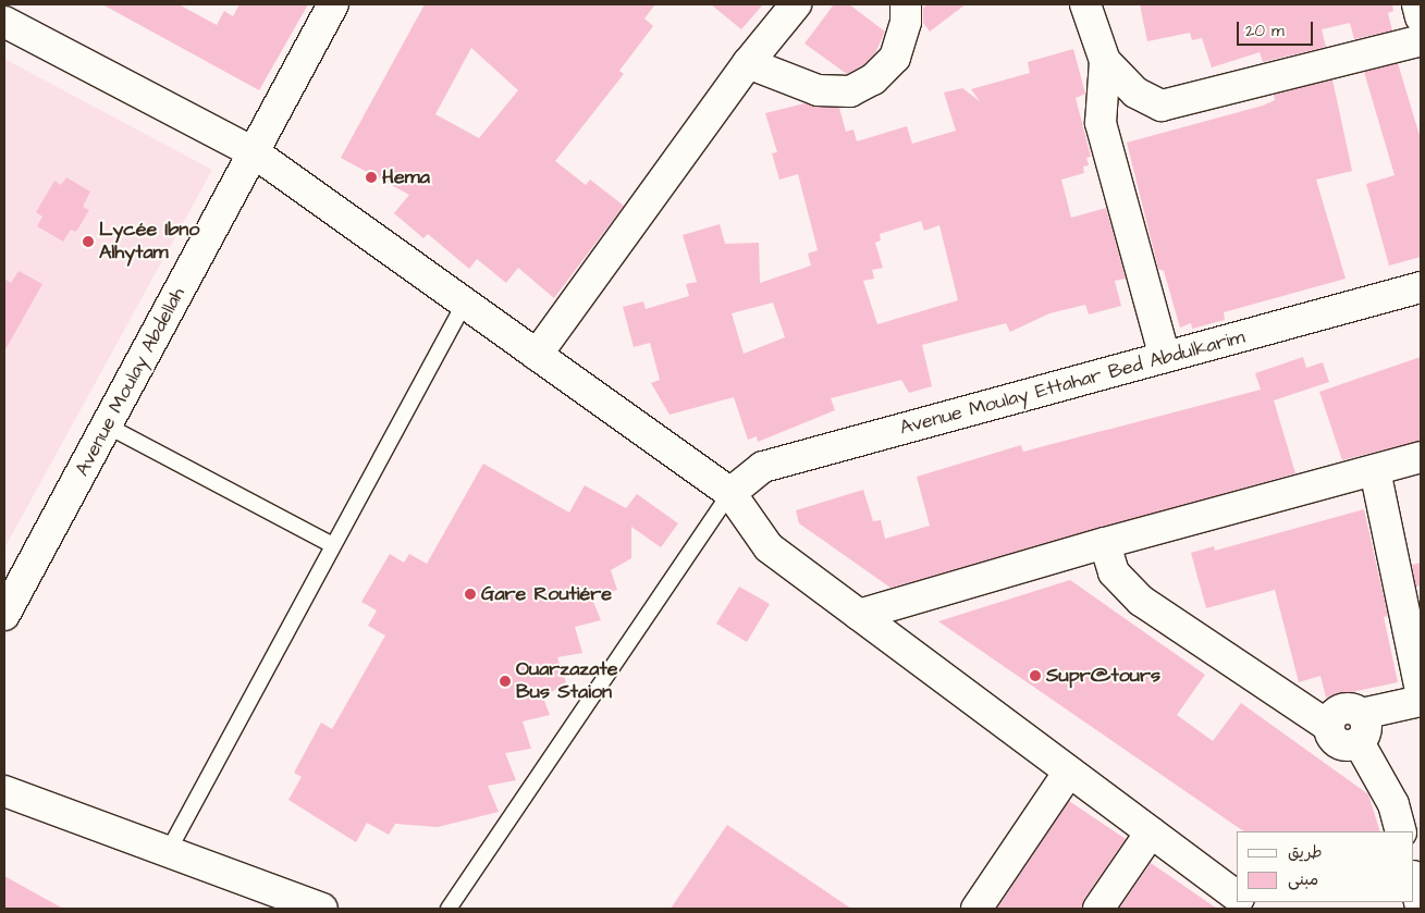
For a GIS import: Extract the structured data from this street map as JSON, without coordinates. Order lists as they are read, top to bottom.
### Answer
{
  "streets": {
    "street": ["Avenue Moulay Abdellah", "Avenue Moulay Ettahar Bed Abdulkarim"]
  },
  "places": [
    "Hema",
    "Lycée Ibno Alhytam",
    "Gare Routiére",
    "Supr@tours",
    "Ouarzazate Bus Staion"
  ],
  "legend": ["طريق", "مبنى"],
  "scale_bar": "20 m"
}
